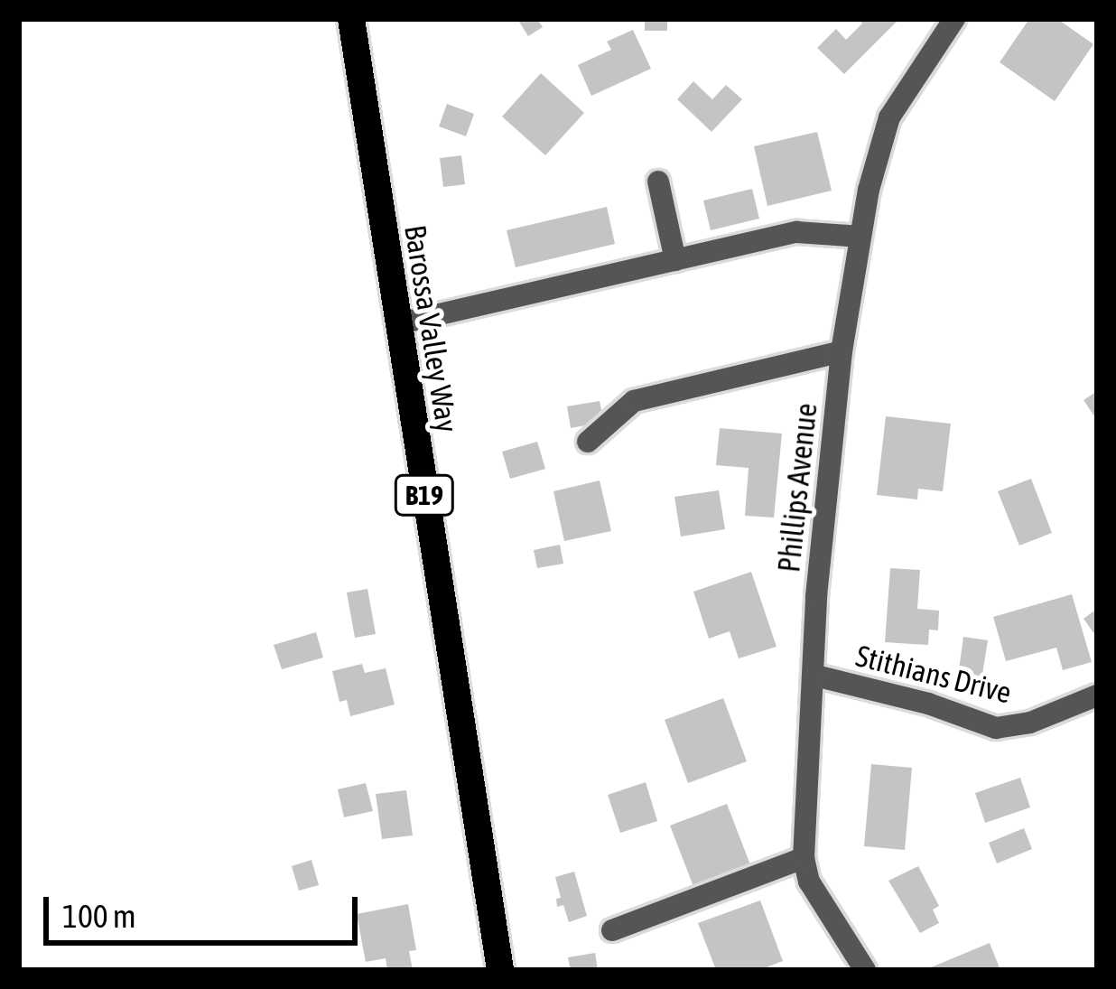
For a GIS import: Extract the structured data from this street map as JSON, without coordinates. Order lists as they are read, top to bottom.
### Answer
{
  "streets": {
    "main road": ["Barossa Valley Way", "B19"],
    "street": ["Phillips Avenue", "Stithians Drive"]
  },
  "crossings": [
    ["Phillips Avenue", "Stithians Drive"]
  ],
  "scale_bar": "100 m"
}
